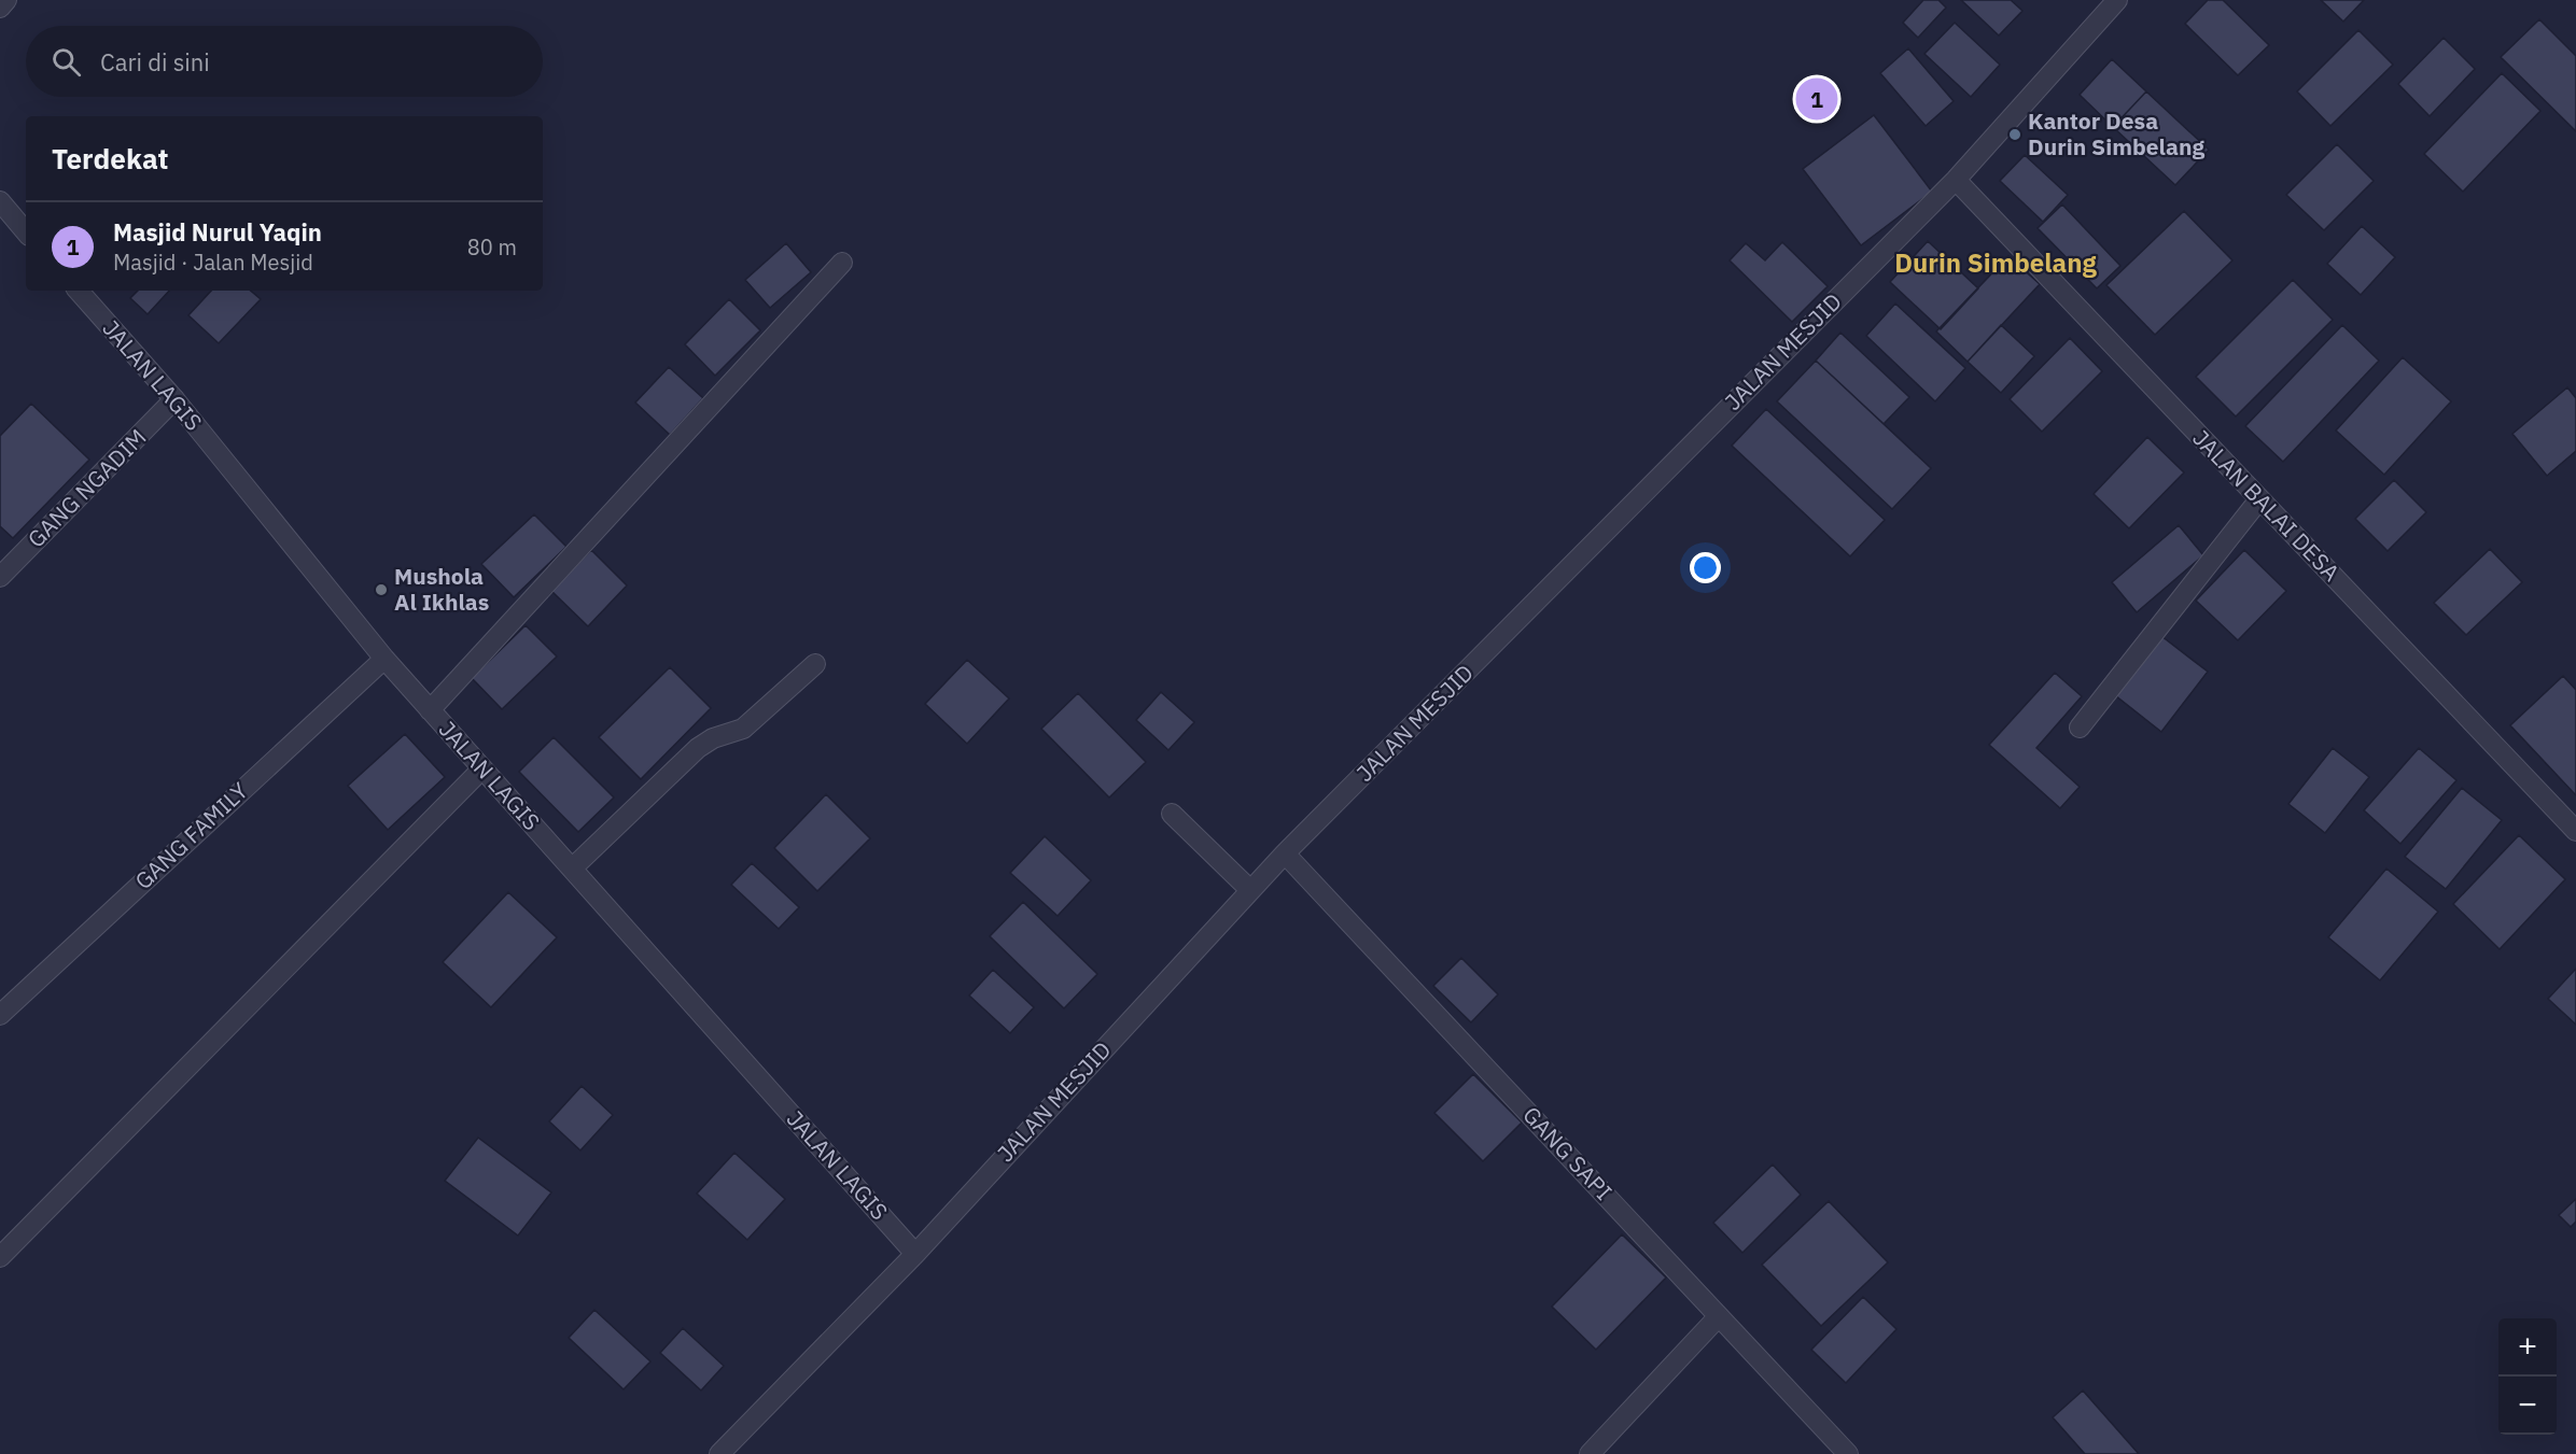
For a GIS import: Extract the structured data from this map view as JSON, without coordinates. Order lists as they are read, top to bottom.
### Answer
{
  "streets": {
    "street": [
      "JALAN MESJID",
      "JALAN LAGIS",
      "GANG NGADIM",
      "JALAN BALAI DESA",
      "GANG FAMILY",
      "GANG SAPI"
    ]
  },
  "crossings": [
    ["JALAN MESJID", "JALAN LAGIS"],
    ["JALAN MESJID", "JALAN BALAI DESA"],
    ["JALAN MESJID", "GANG SAPI"],
    ["JALAN LAGIS", "GANG NGADIM"],
    ["JALAN LAGIS", "GANG FAMILY"]
  ],
  "districts": ["Durin Simbelang"],
  "places": ["Kantor Desa Durin Simbelang", "Mushola Al Ikhlas"],
  "page": {
    "search": "Cari di sini",
    "pins": "1",
    "heading": "Terdekat",
    "list": [
      {
        "mark": "1",
        "name": "Masjid Nurul Yaqin",
        "note": "Masjid · Jalan Mesjid",
        "value": "80 m"
      }
    ],
    "map_buttons": ["+", "−"]
  }
}
